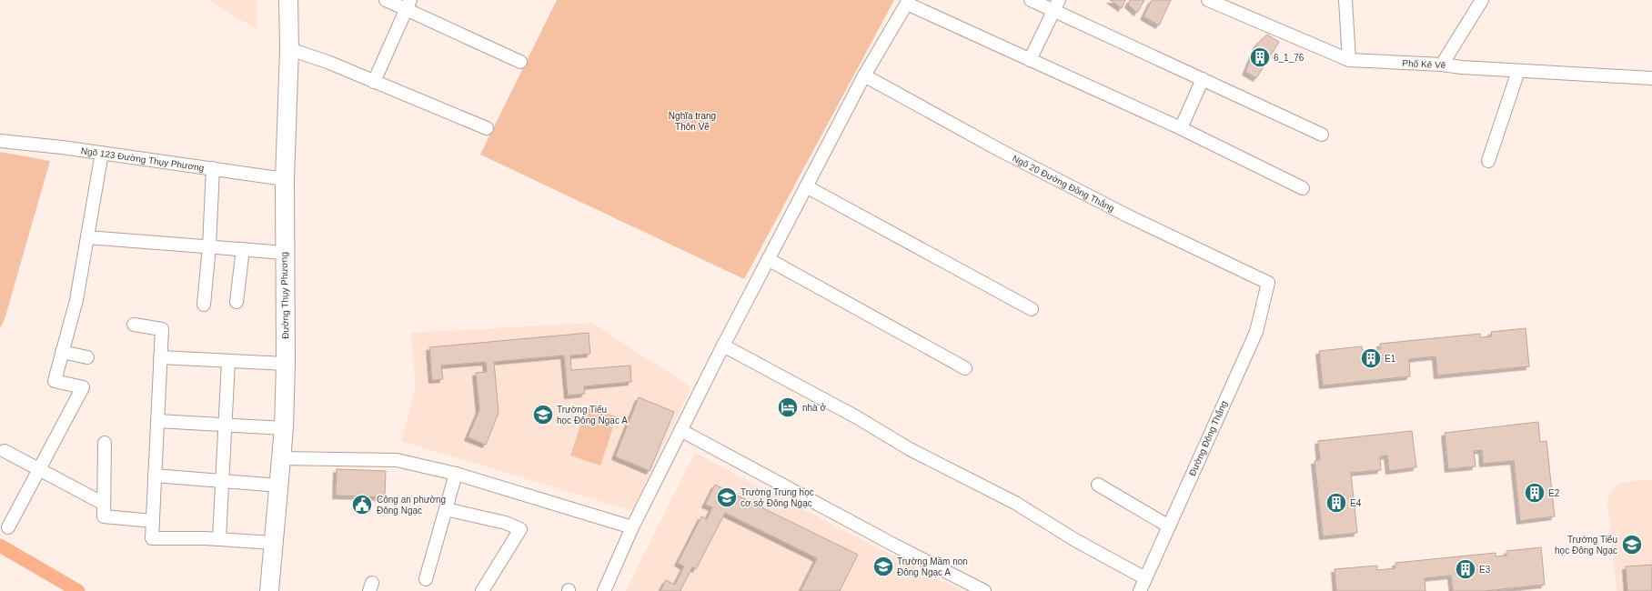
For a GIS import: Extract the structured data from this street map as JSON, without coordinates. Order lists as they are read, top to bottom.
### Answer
{
  "streets": {
    "main road": ["Đường Thụy Phương"],
    "street": [
      "Phố Kẻ Vẽ",
      "Ngõ 123 Đường Thụy Phương",
      "Ngõ 20 Đường Đồng Thắng",
      "Đường Đông Thắng"
    ]
  },
  "crossings": [
    ["Ngõ 123 Đường Thụy Phương", "Đường Thụy Phương"],
    ["Ngõ 20 Đường Đồng Thắng", "Đường Đông Thắng"]
  ],
  "parks": ["Nghĩa trang Thôn Vẽ"],
  "places": {
    "building": [
      "6_1_76",
      "E1",
      "E2",
      "E4",
      "E3"
    ],
    "hotel": ["nhà ở"],
    "school or university": [
      "Trường Tiểu học Đông Ngạc A",
      "Trường Trung học cơ sở Đông Ngạc",
      "Trường Tiểu học Đông Ngạc",
      "Trường Mầm non Đông Ngạc A"
    ],
    "public building": ["Công an phường Đông Ngạc"]
  }
}
